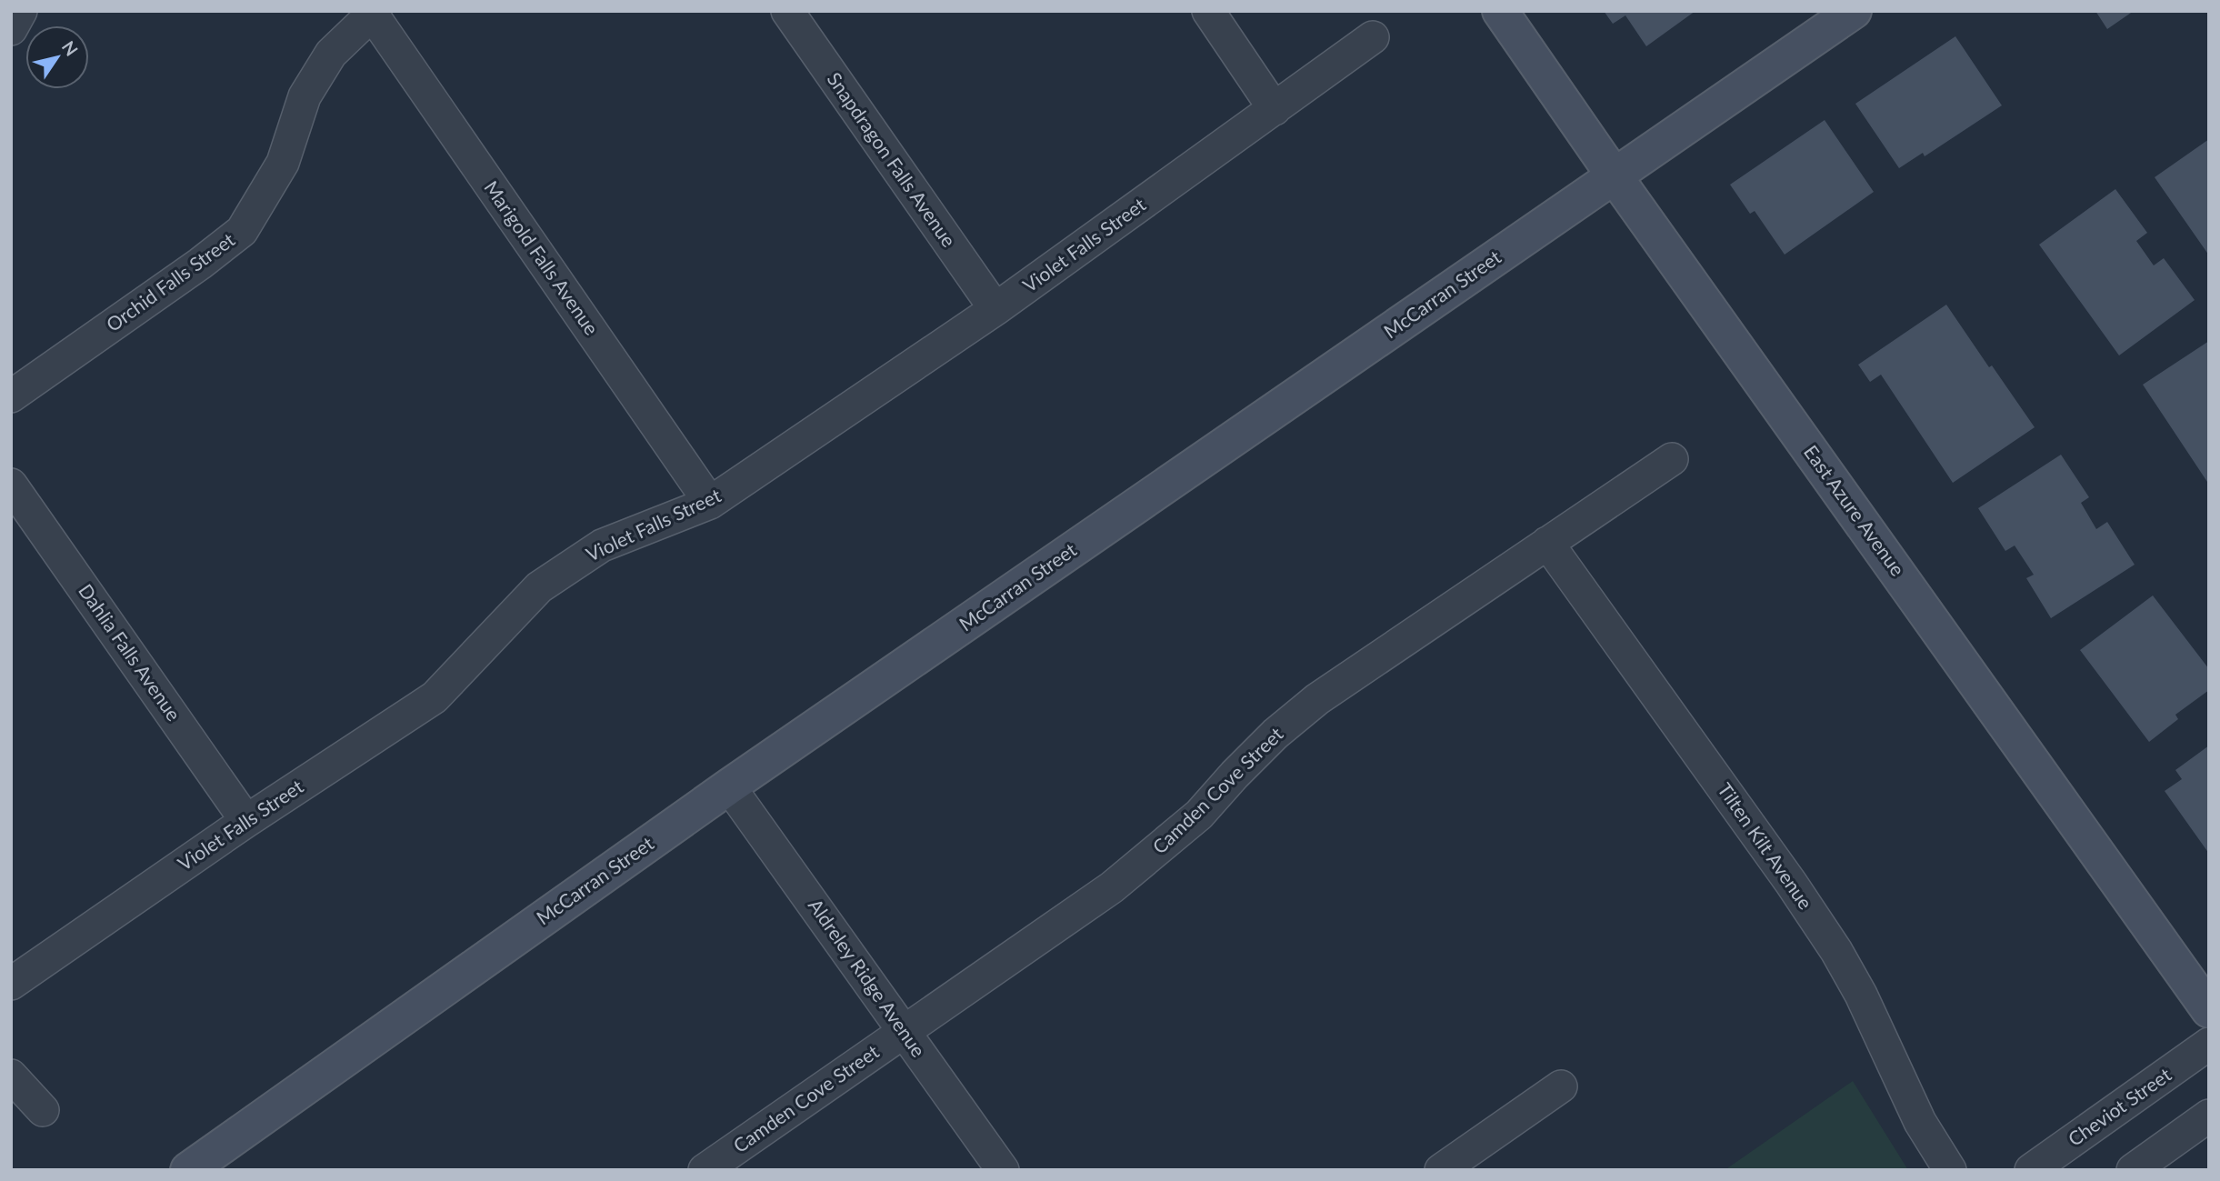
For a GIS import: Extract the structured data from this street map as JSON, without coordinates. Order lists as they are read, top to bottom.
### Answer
{
  "streets": {
    "street": [
      "Snapdragon Falls Avenue",
      "Violet Falls Street",
      "Marigold Falls Avenue",
      "Orchid Falls Street",
      "McCarran Street",
      "East Azure Avenue",
      "Dahlia Falls Avenue",
      "Camden Cove Street",
      "Tilten Kilt Avenue",
      "Aldreley Ridge Avenue",
      "Cheviot Street"
    ]
  },
  "crossings": [
    ["Snapdragon Falls Avenue", "Violet Falls Street"],
    ["Violet Falls Street", "Marigold Falls Avenue"],
    ["Violet Falls Street", "Dahlia Falls Avenue"],
    ["Marigold Falls Avenue", "Orchid Falls Street"],
    ["McCarran Street", "East Azure Avenue"],
    ["McCarran Street", "Aldreley Ridge Avenue"],
    ["Camden Cove Street", "Tilten Kilt Avenue"],
    ["Camden Cove Street", "Aldreley Ridge Avenue"]
  ],
  "north": "top right"
}
